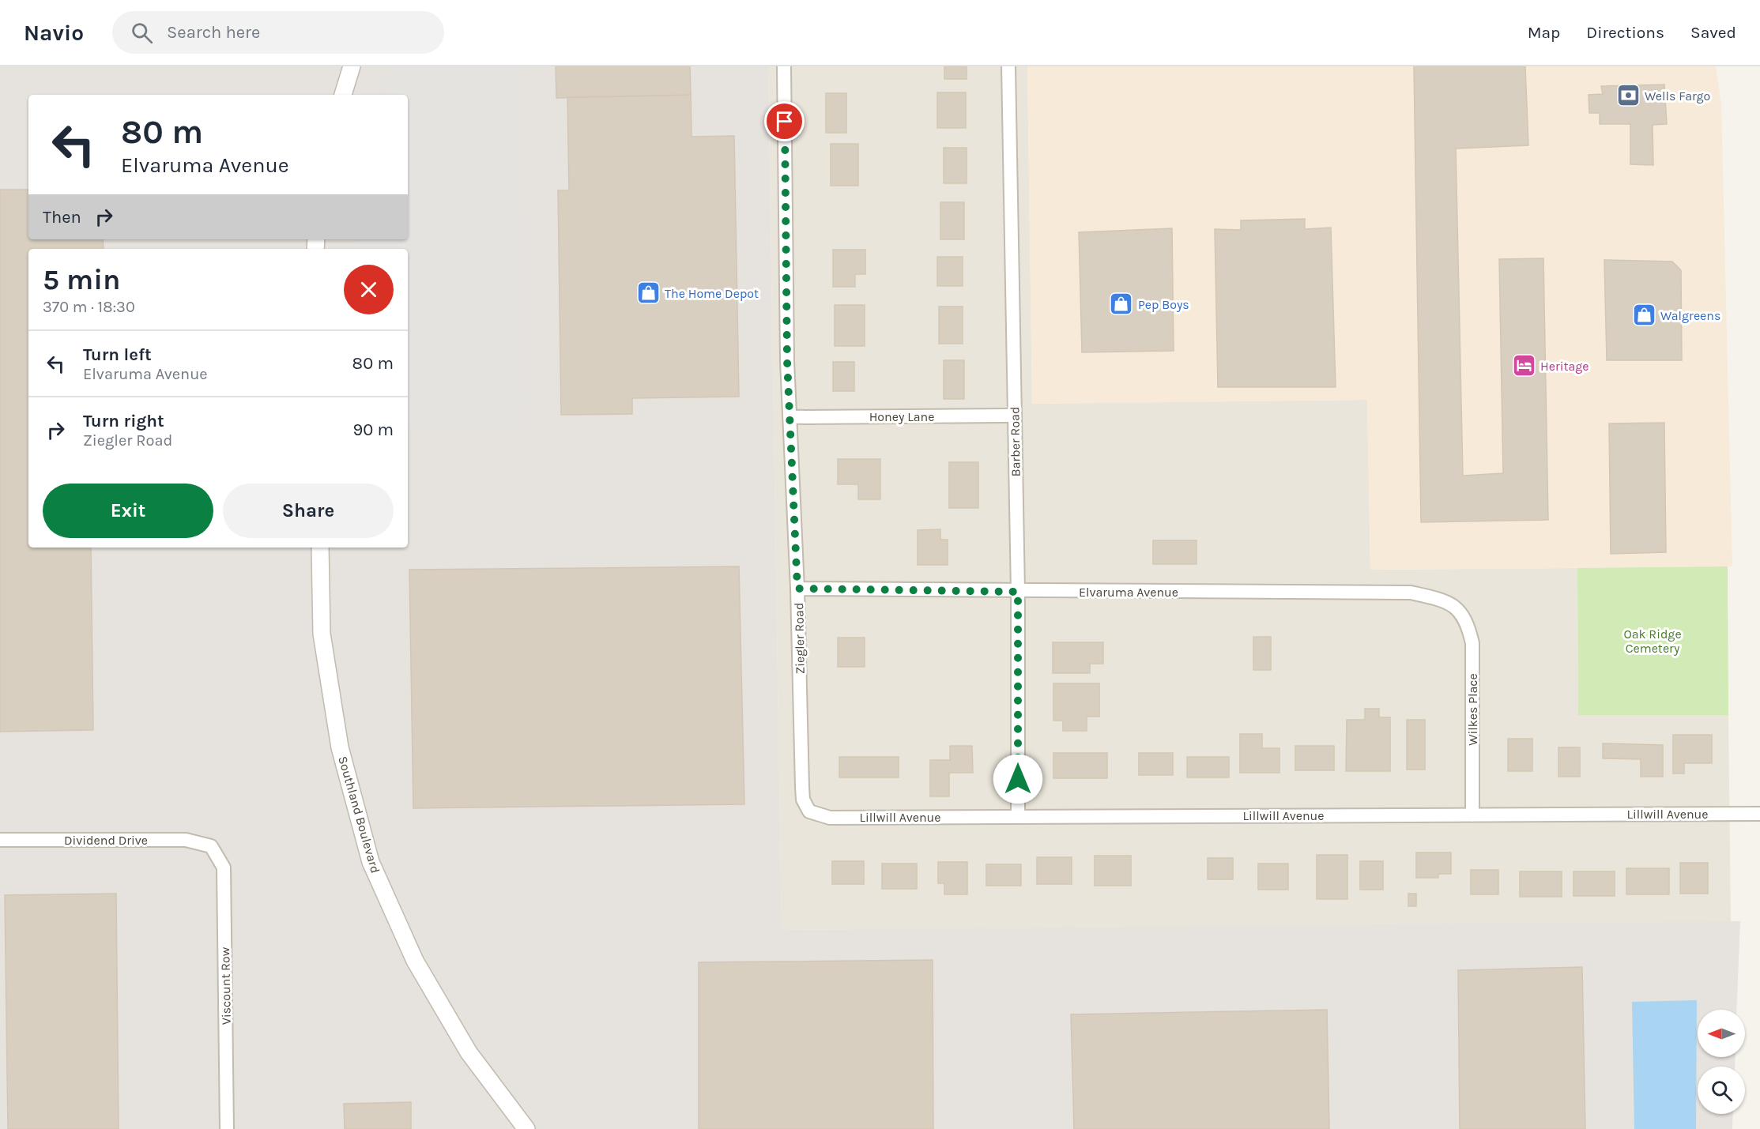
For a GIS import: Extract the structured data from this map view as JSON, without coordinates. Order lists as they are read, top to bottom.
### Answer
{
  "streets": {
    "street": [
      "Honey Lane",
      "Barber Road",
      "Elvaruma Avenue",
      "Ziegler Road",
      "Wilkes Place",
      "Lillwill Avenue",
      "Southland Boulevard",
      "Dividend Drive",
      "Viscount Row"
    ]
  },
  "crossings": [
    ["Honey Lane", "Barber Road"],
    ["Honey Lane", "Ziegler Road"],
    ["Barber Road", "Elvaruma Avenue"],
    ["Barber Road", "Lillwill Avenue"],
    ["Elvaruma Avenue", "Ziegler Road"],
    ["Elvaruma Avenue", "Wilkes Place"],
    ["Ziegler Road", "Lillwill Avenue"],
    ["Wilkes Place", "Lillwill Avenue"],
    ["Dividend Drive", "Viscount Row"]
  ],
  "parks": ["Oak Ridge Cemetery"],
  "places": {
    "bank": ["Wells Fargo"],
    "shop": ["The Home Depot", "Pep Boys", "Walgreens"],
    "hotel": ["Heritage"]
  },
  "north": "left",
  "page": {
    "header": "Navio",
    "search": "Search here",
    "nav": ["Map", "Directions", "Saved"],
    "turn": ["80 m", "Elvaruma Avenue"],
    "then": "Then",
    "heading": ["5 min", "370 m · 18:30"],
    "list": [
      {
        "name": "Turn left",
        "note": "Elvaruma Avenue",
        "value": "80 m"
      },
      {
        "name": "Turn right",
        "note": "Ziegler Road",
        "value": "90 m"
      }
    ],
    "buttons": ["Exit", "Share"]
  }
}
